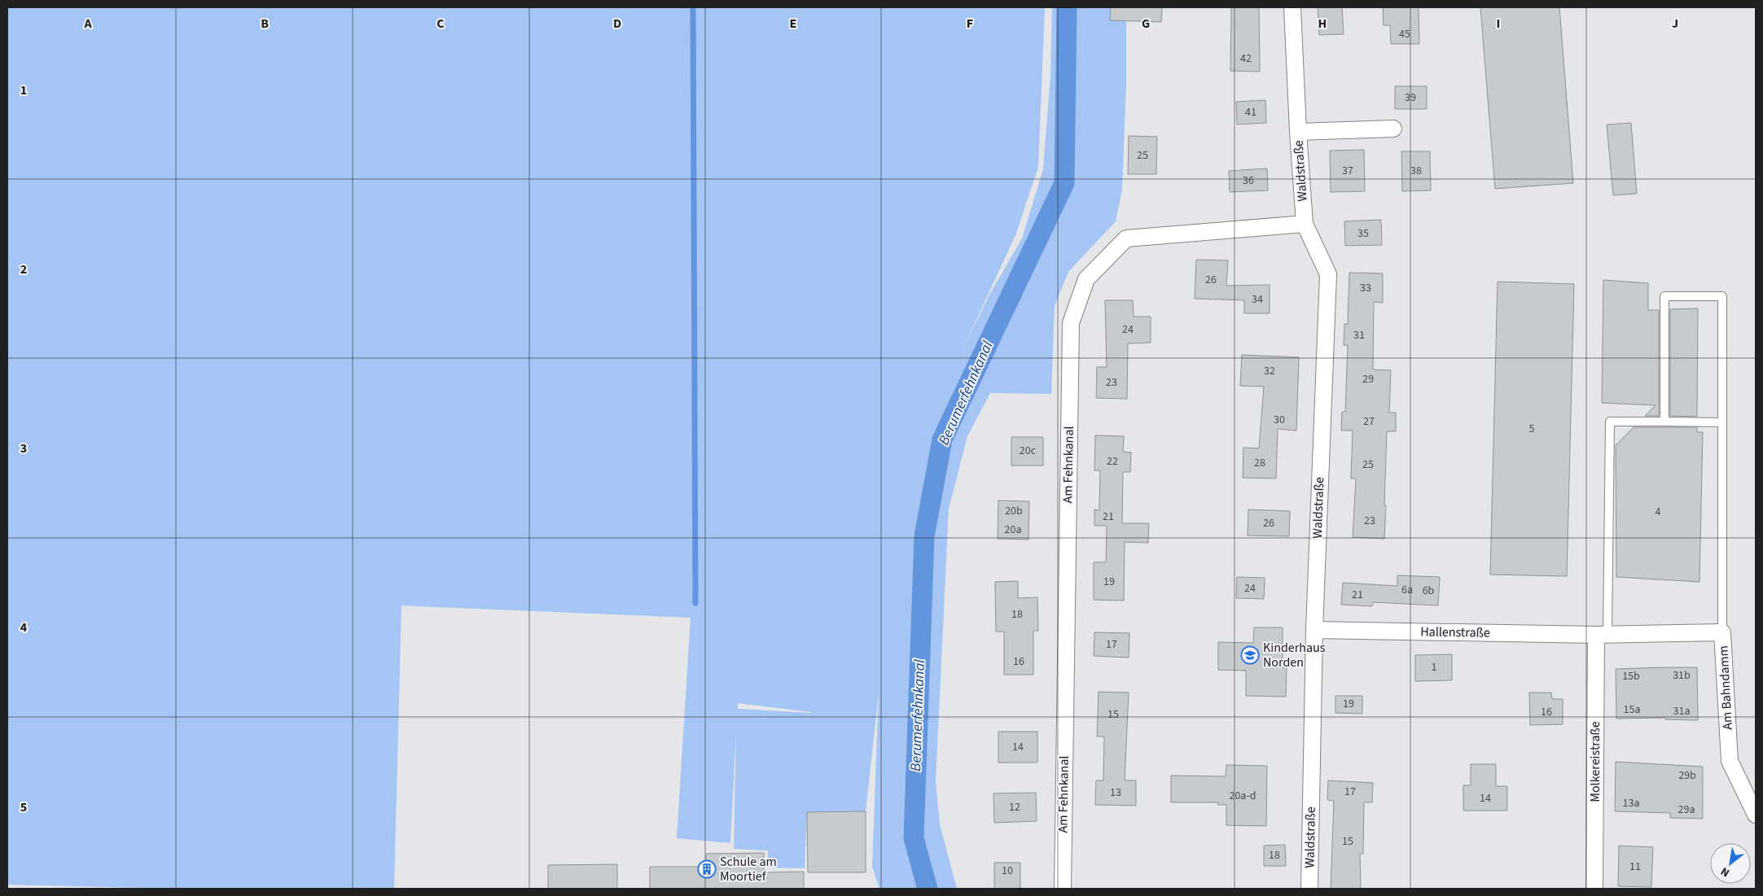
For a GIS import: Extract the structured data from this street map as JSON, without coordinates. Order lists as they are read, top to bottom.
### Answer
{
  "streets": {
    "street": [
      "Waldstraße",
      "Am Fehnkanal",
      "Hallenstraße",
      "Am Bahndamm",
      "Molkereistraße"
    ]
  },
  "crossings": [
    ["Waldstraße", "Am Fehnkanal"],
    ["Waldstraße", "Hallenstraße"],
    ["Hallenstraße", "Am Bahndamm"],
    ["Hallenstraße", "Molkereistraße"],
    ["Am Bahndamm", "Molkereistraße"]
  ],
  "water": ["Berumerfehnkanal"],
  "places": {
    "school or university": ["Kinderhaus Norden"],
    "building": ["Schule am Moortief"]
  },
  "house_numbers": [
    "45",
    "42",
    "39",
    "41",
    "25",
    "37",
    "38",
    "36",
    "35",
    "26",
    "33",
    "34",
    "24",
    "31",
    "32",
    "29",
    "23",
    "30",
    "27",
    "5",
    "20c",
    "22",
    "28",
    "25",
    "20b",
    "4",
    "21",
    "23",
    "26",
    "20a",
    "19",
    "24",
    "6a",
    "6b",
    "21",
    "18",
    "17",
    "16",
    "1",
    "31b",
    "15b",
    "19",
    "15a",
    "31a",
    "16",
    "15",
    "14",
    "29b",
    "17",
    "13",
    "20a-d",
    "14",
    "13a",
    "12",
    "29a",
    "15",
    "18",
    "11",
    "10"
  ],
  "north": "bottom left",
  "grid": {
    "columns": [
      "A",
      "B",
      "C",
      "D",
      "E",
      "F",
      "G",
      "H",
      "I",
      "J"
    ],
    "rows": [
      "1",
      "2",
      "3",
      "4",
      "5"
    ]
  }
}
